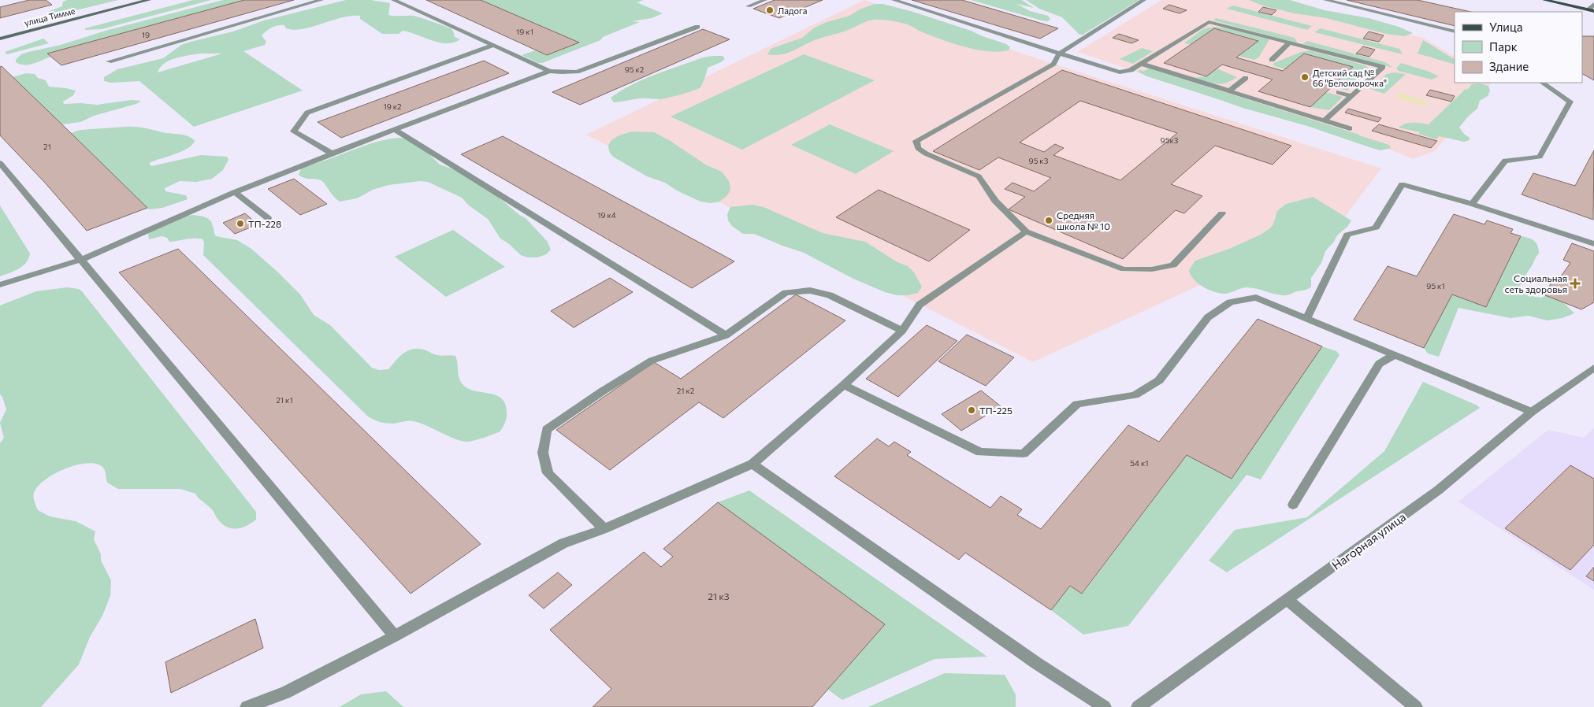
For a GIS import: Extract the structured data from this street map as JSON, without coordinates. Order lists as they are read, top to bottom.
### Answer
{
  "streets": {
    "main road": ["улица Тимме"],
    "street": ["Нагорная улица"]
  },
  "places": {
    "other": [
      "Ладога",
      "Детский сад № 66 \"Беломорочка\"",
      "Средняя школа № 10",
      "ТП-228",
      "ТП-225"
    ],
    "health": ["Социальная сеть здоровья"]
  },
  "house_numbers": [
    "19 к1",
    "19",
    "95 к2",
    "19 к2",
    "95к3",
    "21",
    "95 к3",
    "19 к4",
    "95 к1",
    "21 к2",
    "21 к1",
    "54 к1",
    "21 к3"
  ],
  "legend": ["Улица", "Парк", "Здание"]
}
